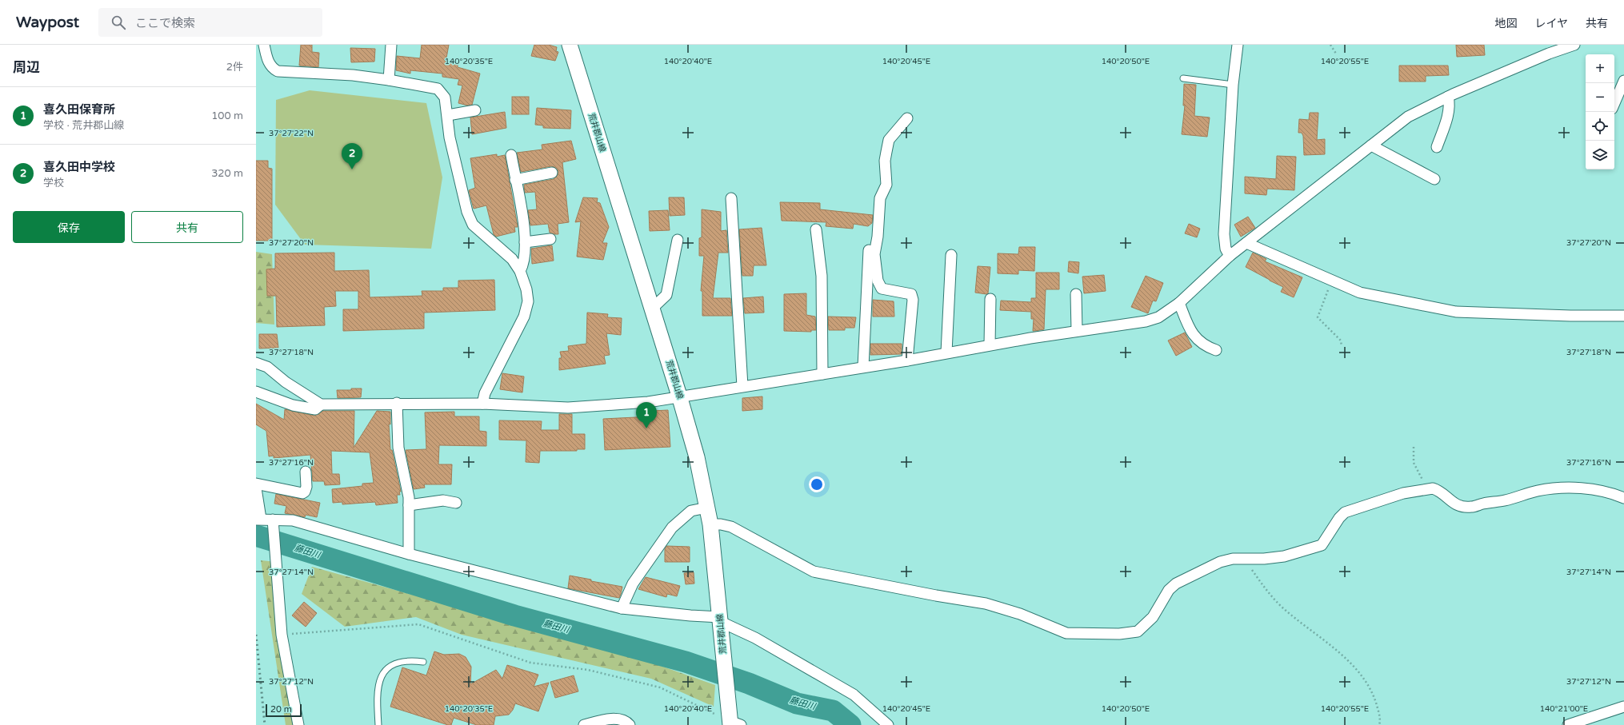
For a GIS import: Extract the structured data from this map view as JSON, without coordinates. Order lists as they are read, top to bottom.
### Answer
{
  "streets": {
    "main road": ["荒井郡山線"]
  },
  "water": ["藤田川"],
  "scale_bar": "20 m",
  "page": {
    "header": "Waypost",
    "search": "ここで検索",
    "nav": ["地図", "レイヤ", "共有"],
    "heading": ["周辺", "2件"],
    "map_buttons": ["+", "−"],
    "list": [
      {
        "mark": "1",
        "name": "喜久田保育所",
        "note": "学校 · 荒井郡山線",
        "value": "100 m"
      },
      {
        "mark": "2",
        "name": "喜久田中学校",
        "note": "学校",
        "value": "320 m"
      }
    ],
    "pins": ["2", "1"],
    "buttons": ["保存", "共有"],
    "scale": "20 m"
  },
  "coordinates": [
    "140°20'35\"E",
    "140°20'40\"E",
    "140°20'45\"E",
    "140°20'50\"E",
    "140°20'55\"E",
    "37°27'22\"N",
    "37°27'20\"N",
    "37°27'18\"N",
    "37°27'16\"N",
    "37°27'14\"N",
    "37°27'12\"N",
    "140°21'00\"E"
  ]
}
